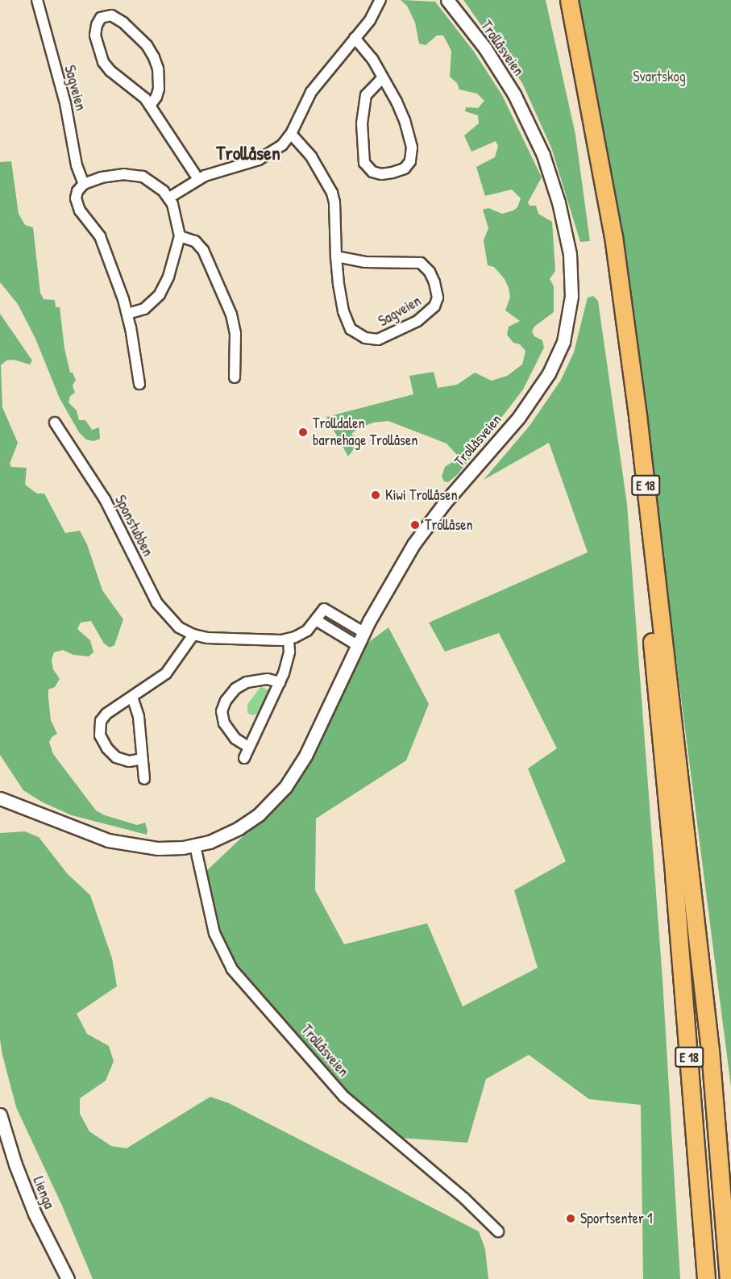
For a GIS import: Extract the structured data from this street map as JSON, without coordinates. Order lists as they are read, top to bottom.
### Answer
{
  "streets": {
    "highway": ["E 18"],
    "street": [
      "Trollåsveien",
      "Sagveien",
      "Sponstubben",
      "Lienga"
    ]
  },
  "crossings": [
    ["Trollåsveien", "Sponstubben"]
  ],
  "districts": ["Trollåsen"],
  "parks": ["Svartskog"],
  "places": [
    "Trolldalen barnehage Trollåsen",
    "Kiwi Trollåsen",
    "Trollåsen",
    "Sportsenter 1"
  ]
}
